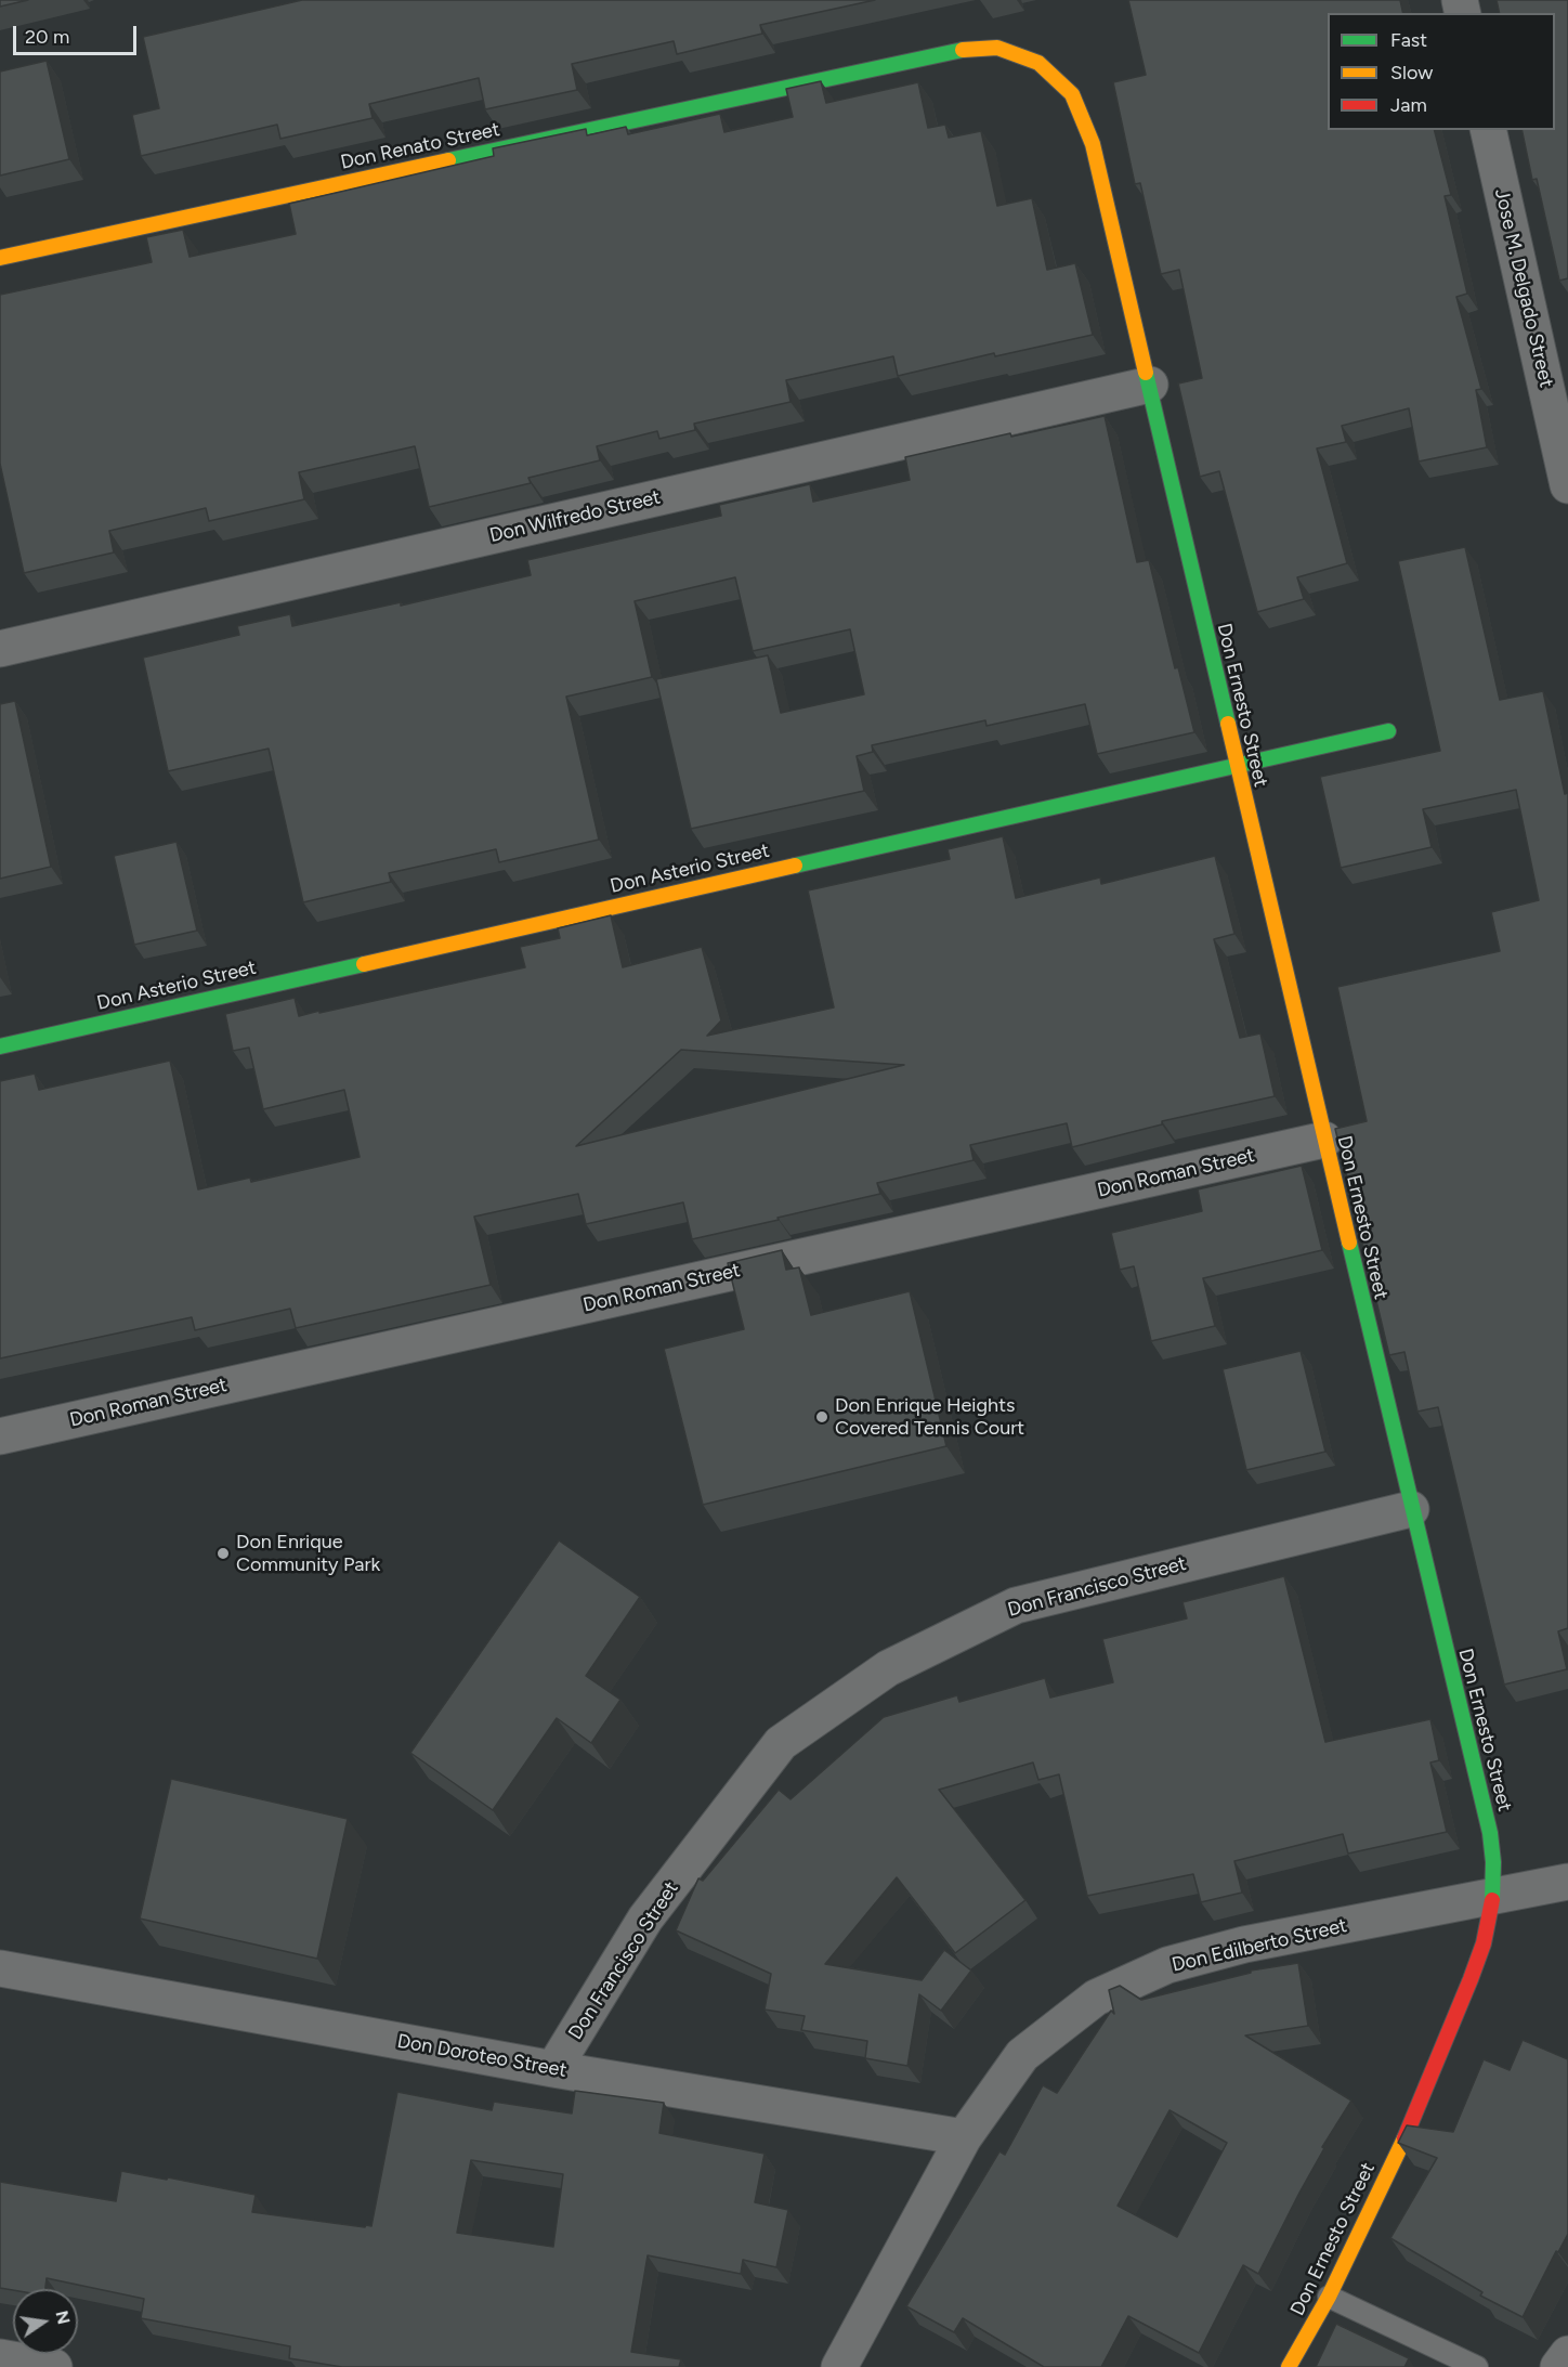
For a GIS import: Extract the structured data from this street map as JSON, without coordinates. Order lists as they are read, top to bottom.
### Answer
{
  "streets": {
    "street": [
      "Don Renato Street",
      "Jose M. Delgado Street",
      "Don Wilfredo Street",
      "Don Ernesto Street",
      "Don Asterio Street",
      "Don Roman Street",
      "Don Francisco Street",
      "Don Edilberto Street",
      "Don Doroteo Street"
    ]
  },
  "crossings": [
    ["Don Renato Street", "Don Ernesto Street"],
    ["Don Wilfredo Street", "Don Ernesto Street"],
    ["Don Ernesto Street", "Don Asterio Street"],
    ["Don Ernesto Street", "Don Roman Street"],
    ["Don Ernesto Street", "Don Francisco Street"],
    ["Don Ernesto Street", "Don Edilberto Street"],
    ["Don Francisco Street", "Don Doroteo Street"],
    ["Don Edilberto Street", "Don Doroteo Street"]
  ],
  "places": ["Don Enrique Heights Covered Tennis Court", "Don Enrique Community Park"],
  "legend": ["Fast", "Slow", "Jam"],
  "scale_bar": "20 m",
  "north": "right"
}
